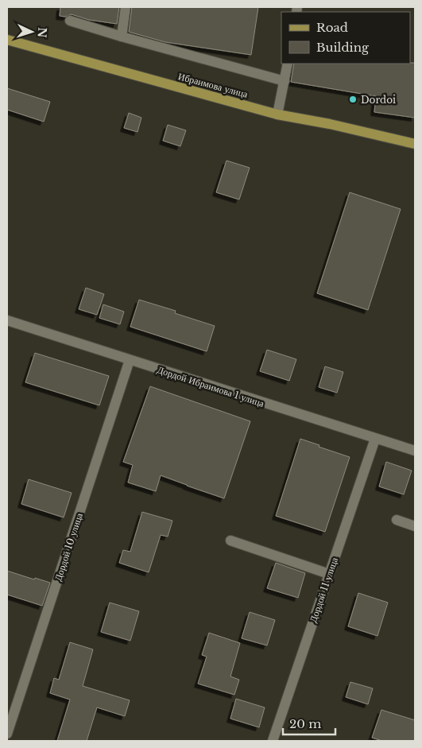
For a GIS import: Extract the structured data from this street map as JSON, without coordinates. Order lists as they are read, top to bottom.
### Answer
{
  "streets": {
    "main road": ["Ибраимова улица"],
    "street": ["Дордой Ибраимова 1 улица", "Дордой 10 улица", "Дордой 11 улица"]
  },
  "crossings": [
    ["Дордой Ибраимова 1 улица", "Дордой 10 улица"],
    ["Дордой Ибраимова 1 улица", "Дордой 11 улица"]
  ],
  "places": ["Dordoi"],
  "legend": ["Road", "Building"],
  "scale_bar": "20 m",
  "north": "right"
}
